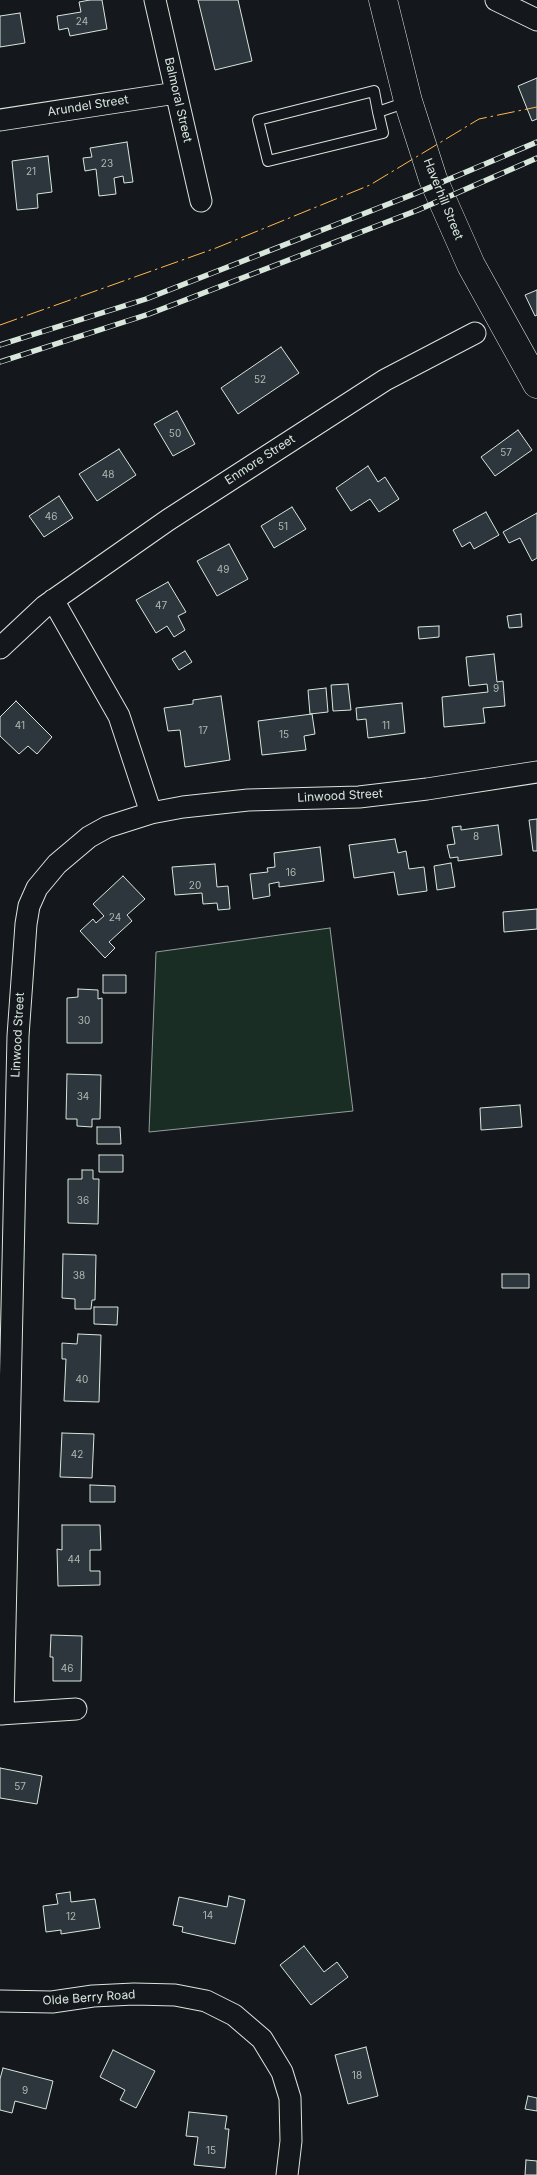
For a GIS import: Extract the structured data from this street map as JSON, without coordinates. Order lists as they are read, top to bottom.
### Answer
{
  "streets": {
    "main road": ["Haverhill Street"],
    "street": [
      "Balmoral Street",
      "Arundel Street",
      "Enmore Street",
      "Linwood Street",
      "Olde Berry Road"
    ]
  },
  "crossings": [
    ["Balmoral Street", "Arundel Street"]
  ],
  "house_numbers": [
    "24",
    "23",
    "21",
    "52",
    "50",
    "57",
    "48",
    "46",
    "51",
    "49",
    "47",
    "9",
    "41",
    "11",
    "17",
    "15",
    "8",
    "16",
    "20",
    "24",
    "30",
    "34",
    "36",
    "38",
    "40",
    "42",
    "44",
    "46",
    "57",
    "14",
    "12",
    "18",
    "9",
    "15"
  ]
}
